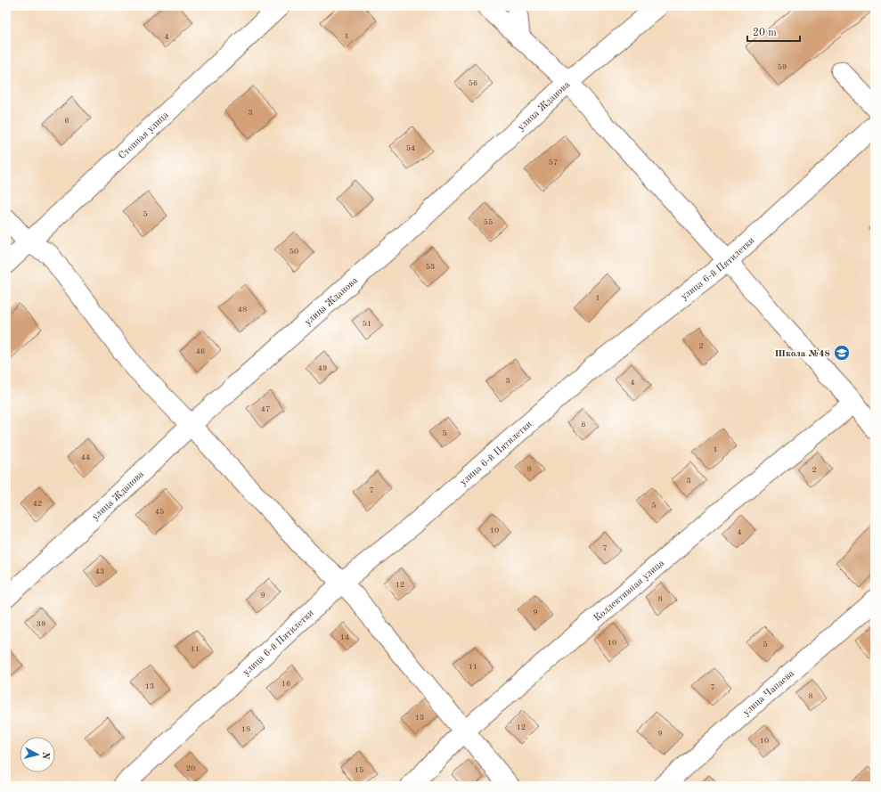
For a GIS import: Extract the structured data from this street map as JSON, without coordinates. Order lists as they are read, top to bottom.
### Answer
{
  "streets": {
    "street": [
      "улица Жданова",
      "Степная улица",
      "улица 6-й Пятилетки",
      "Коллективная улица",
      "улица Чапаева"
    ]
  },
  "places": {
    "school or university": ["Школа №48"]
  },
  "house_numbers": [
    "1",
    "4",
    "59",
    "56",
    "3",
    "6",
    "54",
    "57",
    "5",
    "55",
    "50",
    "53",
    "1",
    "48",
    "51",
    "2",
    "46",
    "49",
    "3",
    "4",
    "47",
    "6",
    "5",
    "1",
    "44",
    "8",
    "2",
    "3",
    "7",
    "42",
    "5",
    "45",
    "10",
    "4",
    "7",
    "43",
    "12",
    "9",
    "8",
    "9",
    "39",
    "14",
    "10",
    "5",
    "11",
    "11",
    "16",
    "13",
    "7",
    "8",
    "13",
    "12",
    "18",
    "9",
    "10",
    "20",
    "15"
  ],
  "scale_bar": "20 m",
  "north": "right"
}
